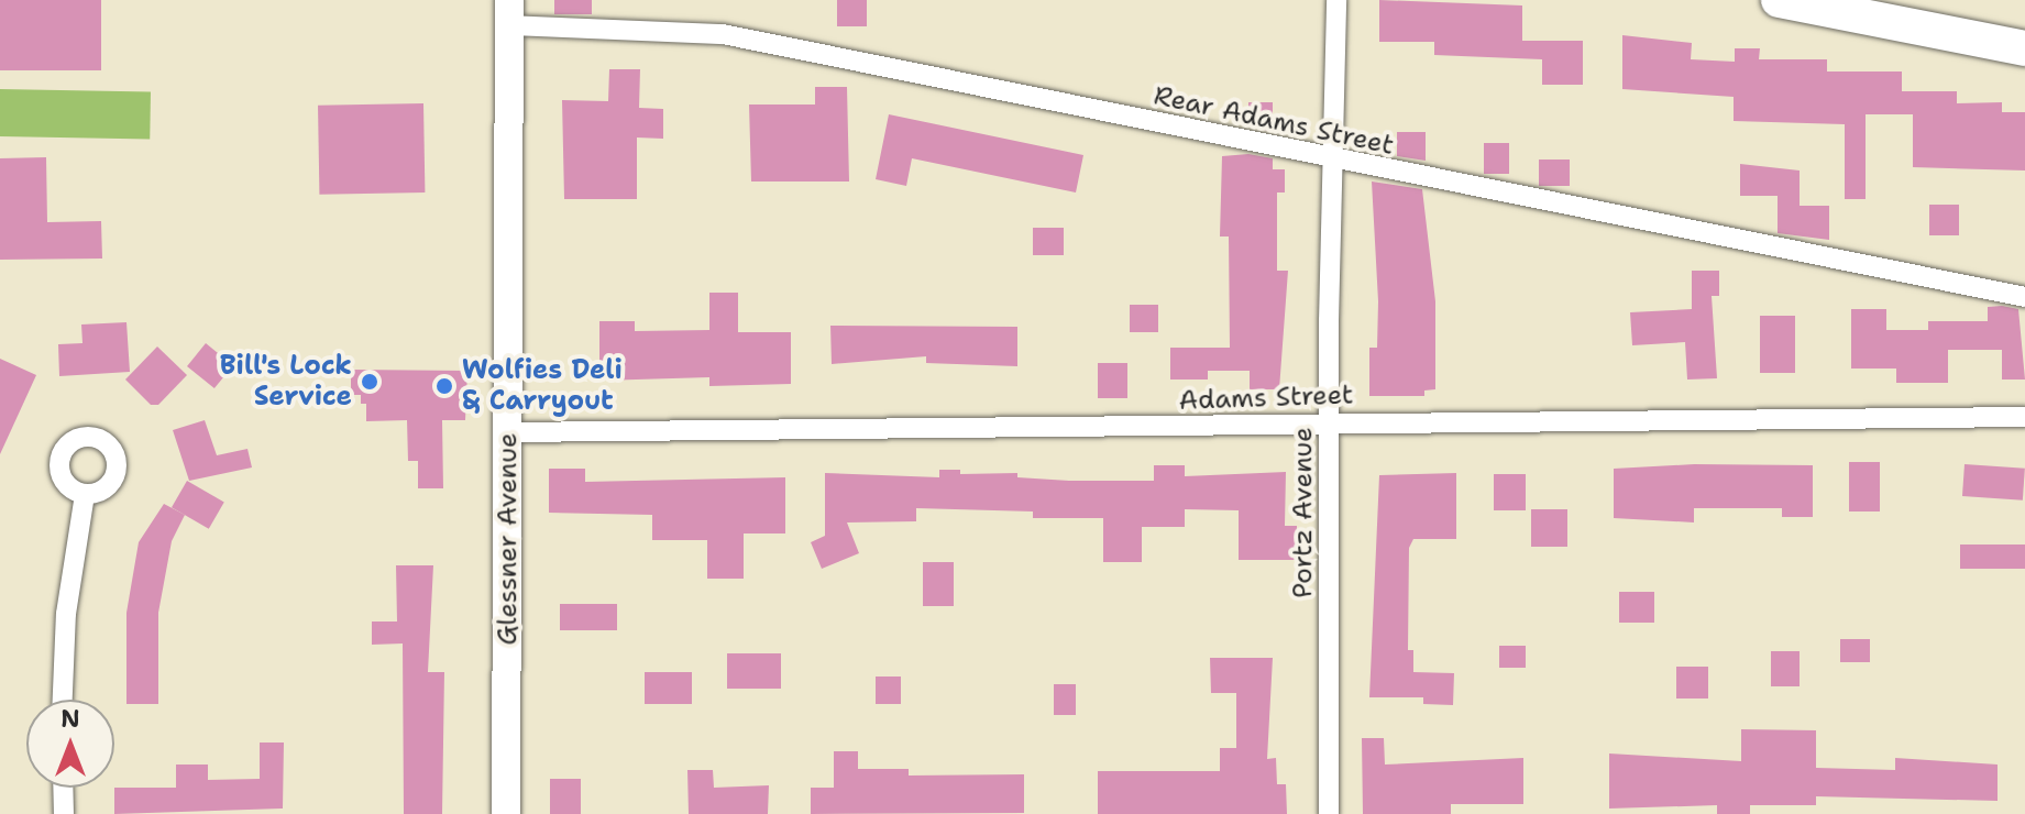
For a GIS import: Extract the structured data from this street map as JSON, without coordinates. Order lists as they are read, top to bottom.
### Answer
{
  "streets": {
    "street": [
      "Rear Adams Street",
      "Adams Street",
      "Portz Avenue",
      "Glessner Avenue"
    ]
  },
  "crossings": [
    ["Rear Adams Street", "Portz Avenue"],
    ["Rear Adams Street", "Glessner Avenue"],
    ["Adams Street", "Portz Avenue"],
    ["Adams Street", "Glessner Avenue"]
  ],
  "places": ["Bill's Lock Service", "Wolfies Deli & Carryout"],
  "north": "top"
}
